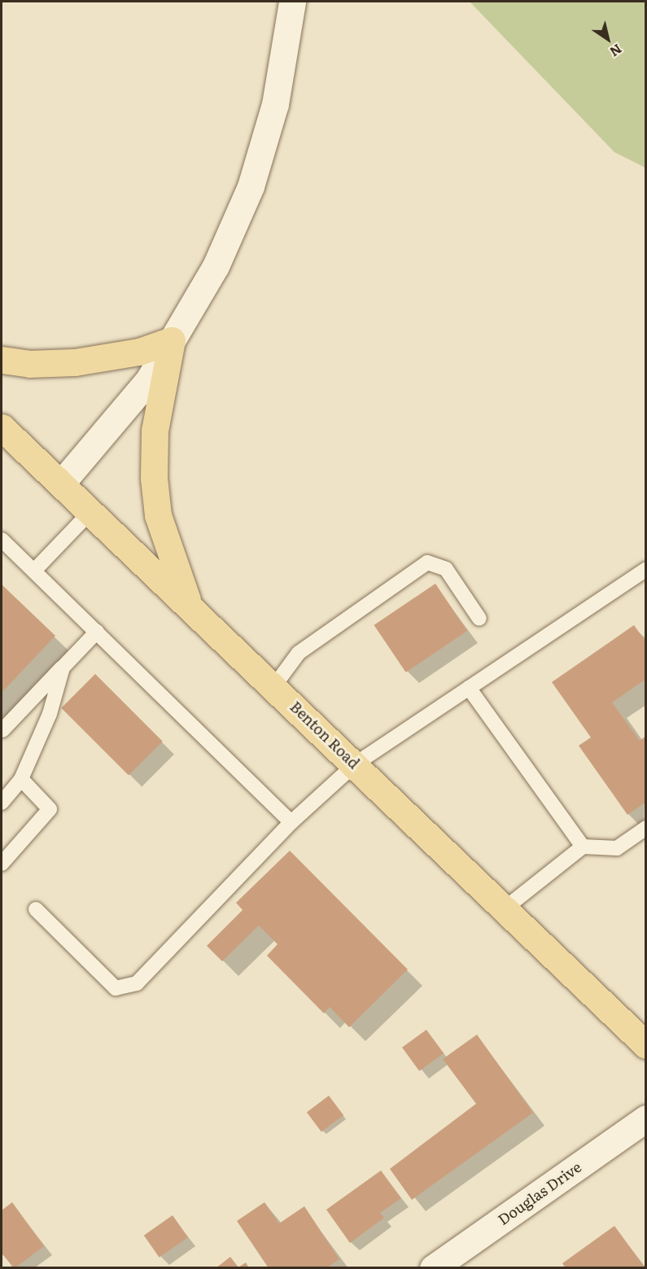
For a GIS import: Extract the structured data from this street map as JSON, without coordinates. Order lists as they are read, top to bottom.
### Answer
{
  "streets": {
    "main road": ["Benton Road"],
    "street": ["Douglas Drive"]
  },
  "north": "bottom right"
}
